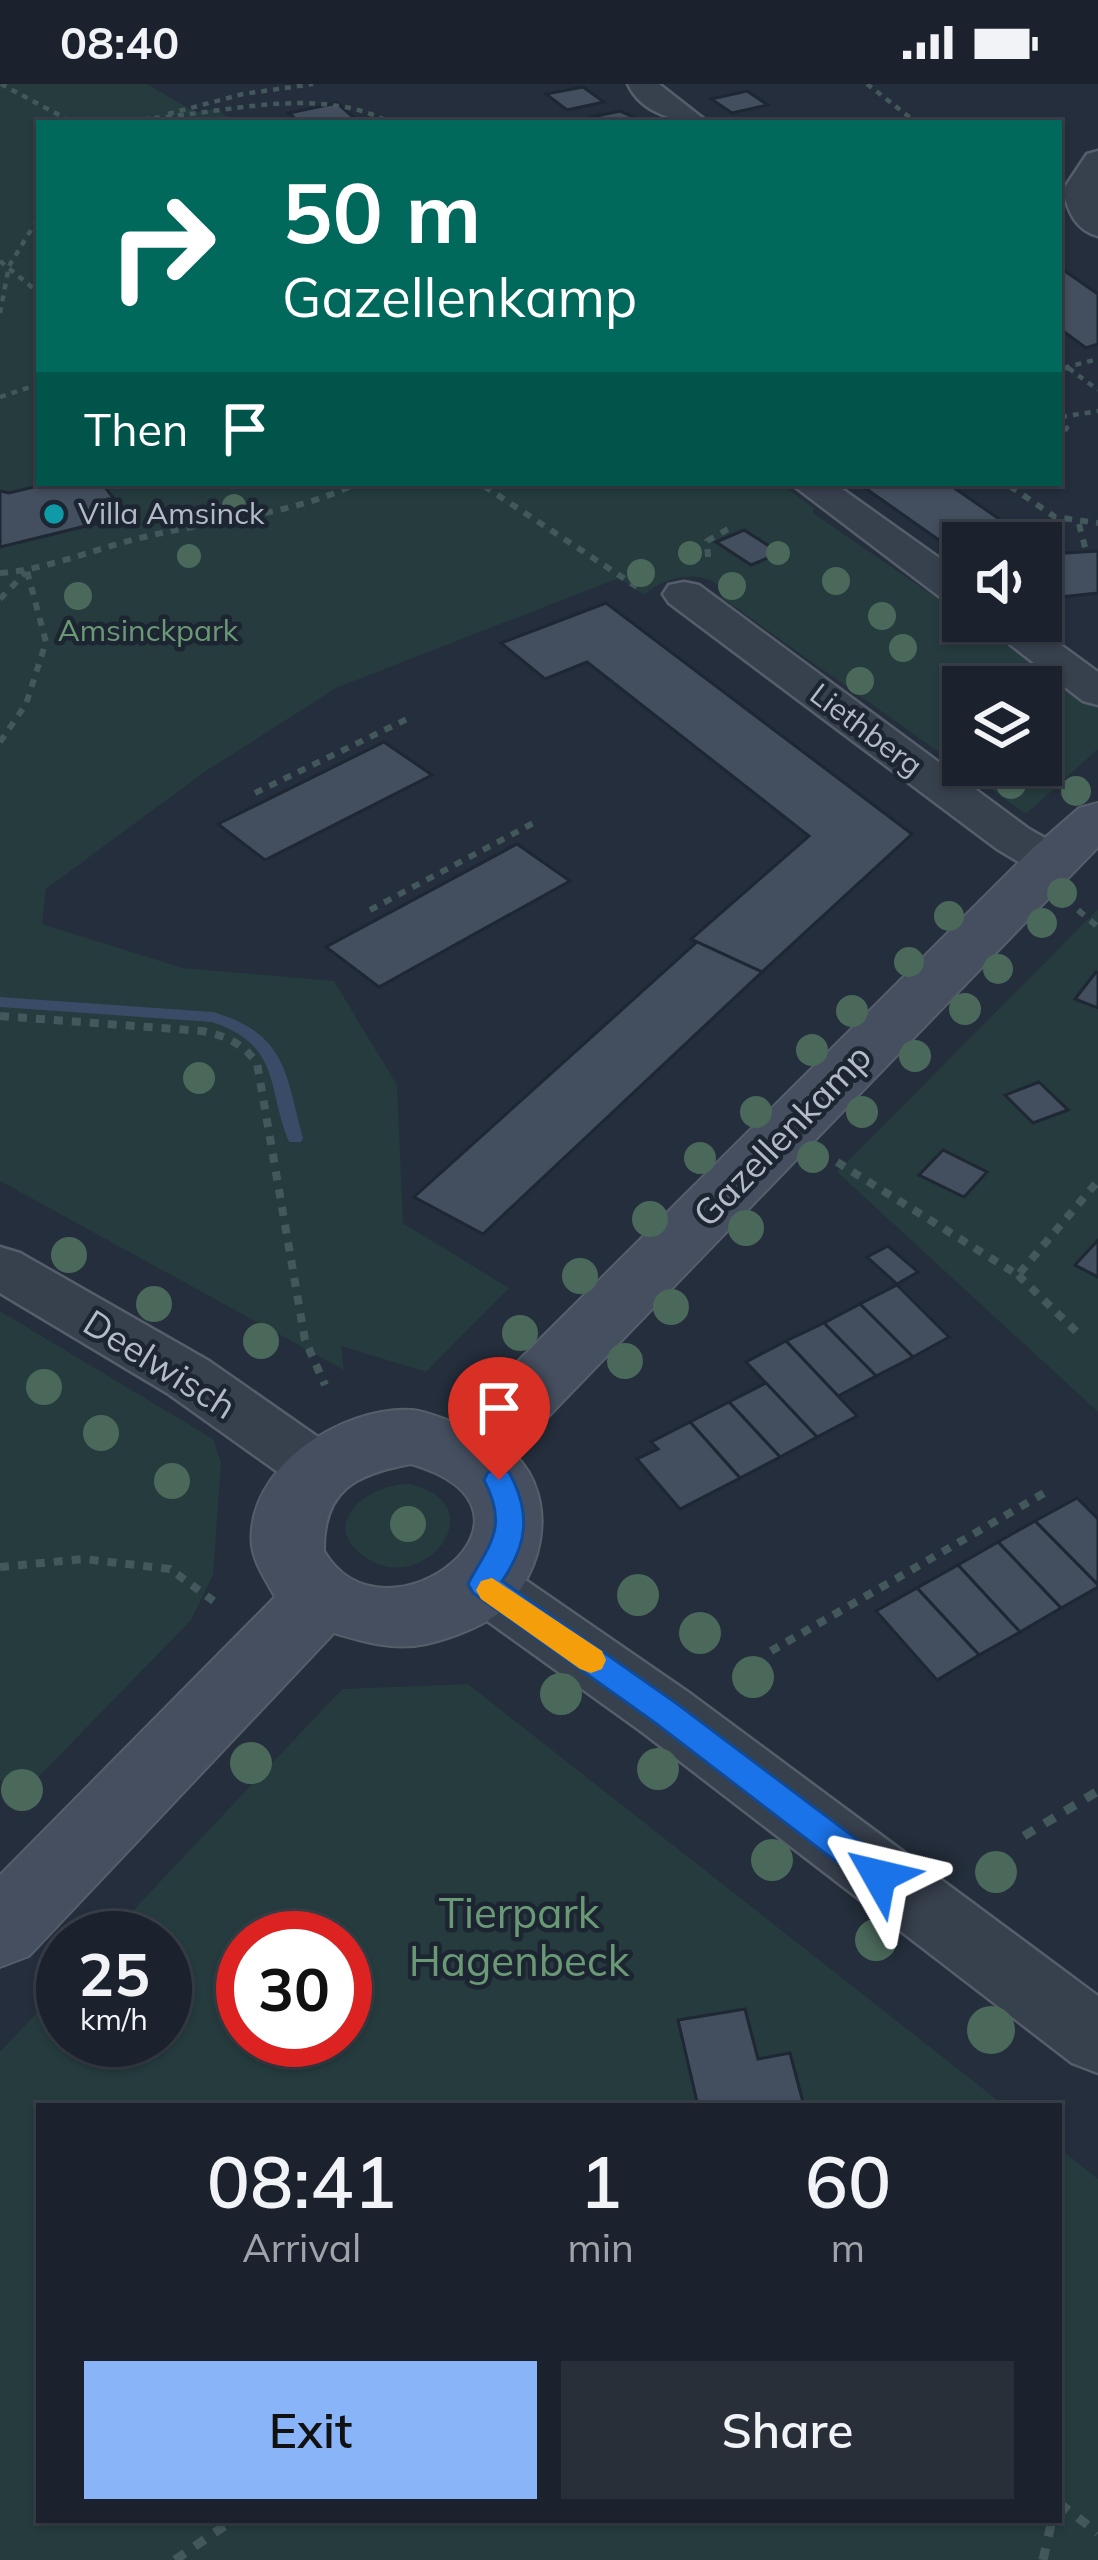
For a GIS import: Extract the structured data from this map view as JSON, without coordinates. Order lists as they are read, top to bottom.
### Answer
{
  "streets": {
    "street": ["Liethberg", "Gazellenkamp", "Deelwisch"]
  },
  "crossings": [
    ["Liethberg", "Gazellenkamp"],
    ["Gazellenkamp", "Deelwisch"]
  ],
  "parks": ["Amsinckpark", "Tierpark Hagenbeck"],
  "places": ["Villa Amsinck"],
  "page": {
    "status": "08:40",
    "turn": ["50 m", "Gazellenkamp"],
    "then": "Then",
    "speed": "25 km/h",
    "limit": "30",
    "eta": [
      "08:41",
      "Arrival",
      "1",
      "min",
      "60",
      "m"
    ],
    "buttons": ["Exit", "Share"]
  }
}
